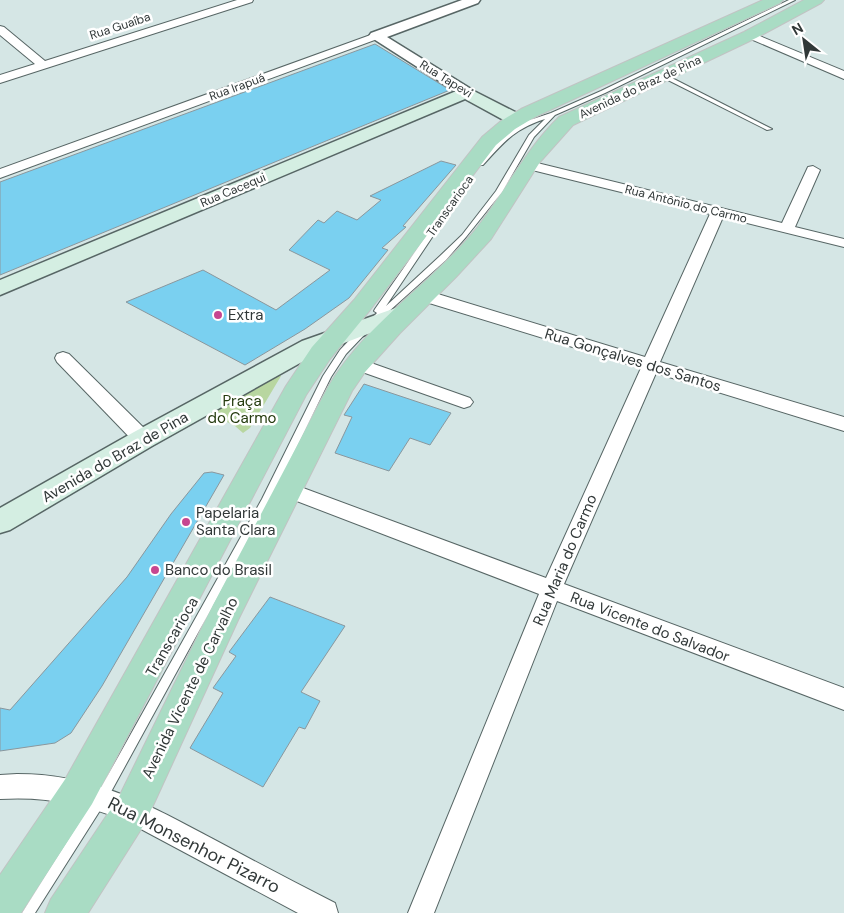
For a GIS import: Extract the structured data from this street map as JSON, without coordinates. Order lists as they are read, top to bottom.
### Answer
{
  "streets": {
    "main road": [
      "Rua Tapevi",
      "Avenida do Braz de Pina",
      "Rua Cacequi",
      "Avenida Vicente de Carvalho"
    ],
    "street": [
      "Rua Guaíba",
      "Rua Irapuá",
      "Rua Antônio do Carmo",
      "Rua Gonçalves dos Santos",
      "Rua Maria do Carmo",
      "Rua Vicente do Salvador",
      "Rua Monsenhor Pizarro"
    ],
    "lane": ["Transcarioca"]
  },
  "crossings": [
    ["Rua Tapevi", "Rua Irapuá"],
    ["Rua Tapevi", "Avenida do Braz de Pina"],
    ["Rua Tapevi", "Rua Cacequi"],
    ["Avenida do Braz de Pina", "Rua Antônio do Carmo"],
    ["Avenida do Braz de Pina", "Transcarioca"],
    ["Avenida do Braz de Pina", "Rua Gonçalves dos Santos"],
    ["Avenida do Braz de Pina", "Avenida Vicente de Carvalho"],
    ["Rua Antônio do Carmo", "Rua Maria do Carmo"],
    ["Transcarioca", "Avenida Vicente de Carvalho"],
    ["Transcarioca", "Rua Monsenhor Pizarro"],
    ["Rua Gonçalves dos Santos", "Rua Maria do Carmo"],
    ["Rua Gonçalves dos Santos", "Avenida Vicente de Carvalho"],
    ["Rua Maria do Carmo", "Rua Vicente do Salvador"],
    ["Rua Vicente do Salvador", "Avenida Vicente de Carvalho"],
    ["Avenida Vicente de Carvalho", "Rua Monsenhor Pizarro"]
  ],
  "parks": ["Praça do Carmo"],
  "places": ["Extra", "Papelaria Santa Clara", "Banco do Brasil"],
  "north": "top left"
}
